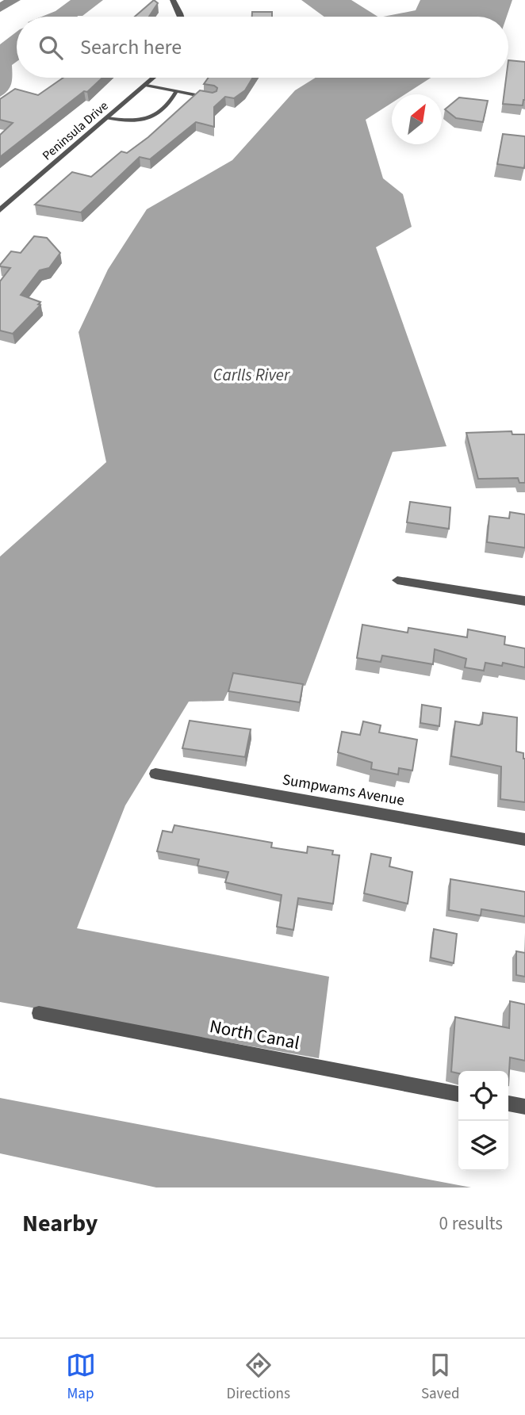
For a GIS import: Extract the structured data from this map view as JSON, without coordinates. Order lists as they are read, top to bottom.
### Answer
{
  "streets": {
    "street": ["Peninsula Drive", "Sumpwams Avenue", "North Canal"]
  },
  "water": ["Carlls River"],
  "north": "top right",
  "page": {
    "search": "Search here",
    "heading": ["Nearby", "0 results"],
    "nav": ["Map", "Directions", "Saved"]
  }
}
